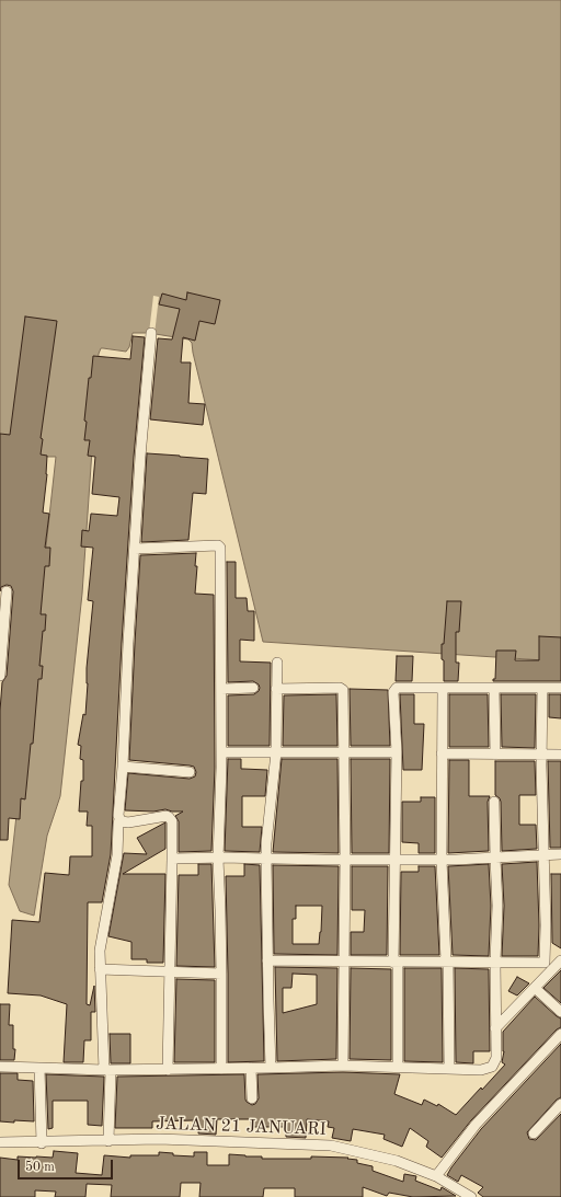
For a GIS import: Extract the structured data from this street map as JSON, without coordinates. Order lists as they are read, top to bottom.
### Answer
{
  "streets": {
    "street": ["JALAN 21 JANUARI"]
  },
  "scale_bar": "50 m"
}
